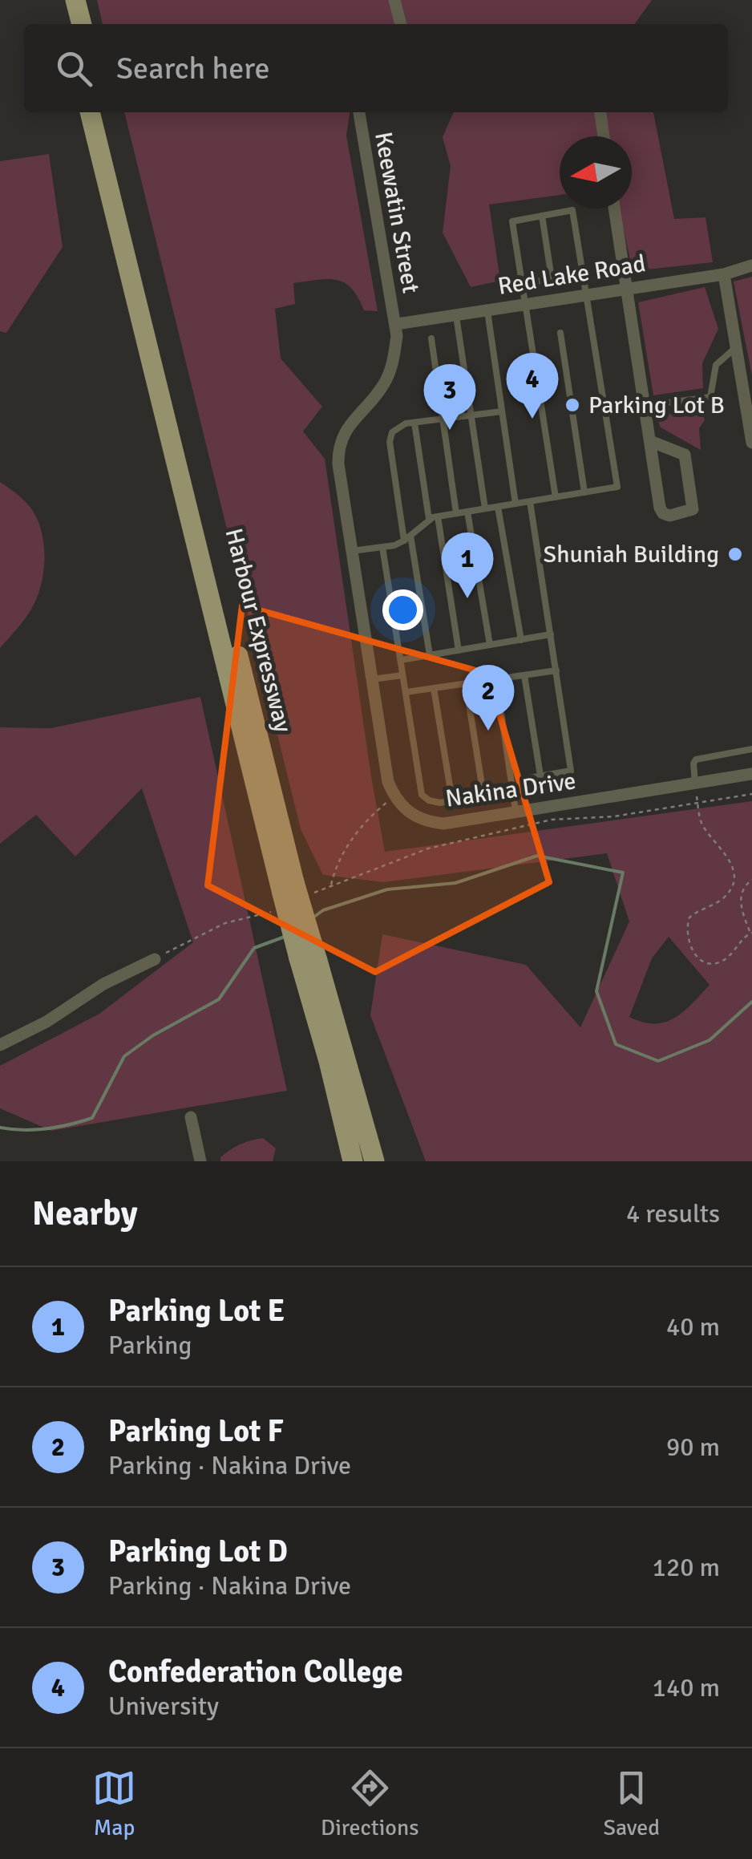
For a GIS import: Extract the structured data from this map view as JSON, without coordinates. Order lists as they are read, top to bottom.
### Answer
{
  "streets": {
    "main road": ["Harbour Expressway"],
    "street": ["Keewatin Street", "Red Lake Road", "Nakina Drive"]
  },
  "crossings": [
    ["Keewatin Street", "Red Lake Road"]
  ],
  "places": ["Parking Lot B", "Shuniah Building"],
  "north": "left",
  "page": {
    "search": "Search here",
    "pins": [
      "4",
      "3",
      "1",
      "2"
    ],
    "heading": ["Nearby", "4 results"],
    "list": [
      {
        "mark": "1",
        "name": "Parking Lot E",
        "note": "Parking",
        "value": "40 m"
      },
      {
        "mark": "2",
        "name": "Parking Lot F",
        "note": "Parking · Nakina Drive",
        "value": "90 m"
      },
      {
        "mark": "3",
        "name": "Parking Lot D",
        "note": "Parking · Nakina Drive",
        "value": "120 m"
      },
      {
        "mark": "4",
        "name": "Confederation College",
        "note": "University",
        "value": "140 m"
      }
    ],
    "nav": ["Map", "Directions", "Saved"]
  }
}
